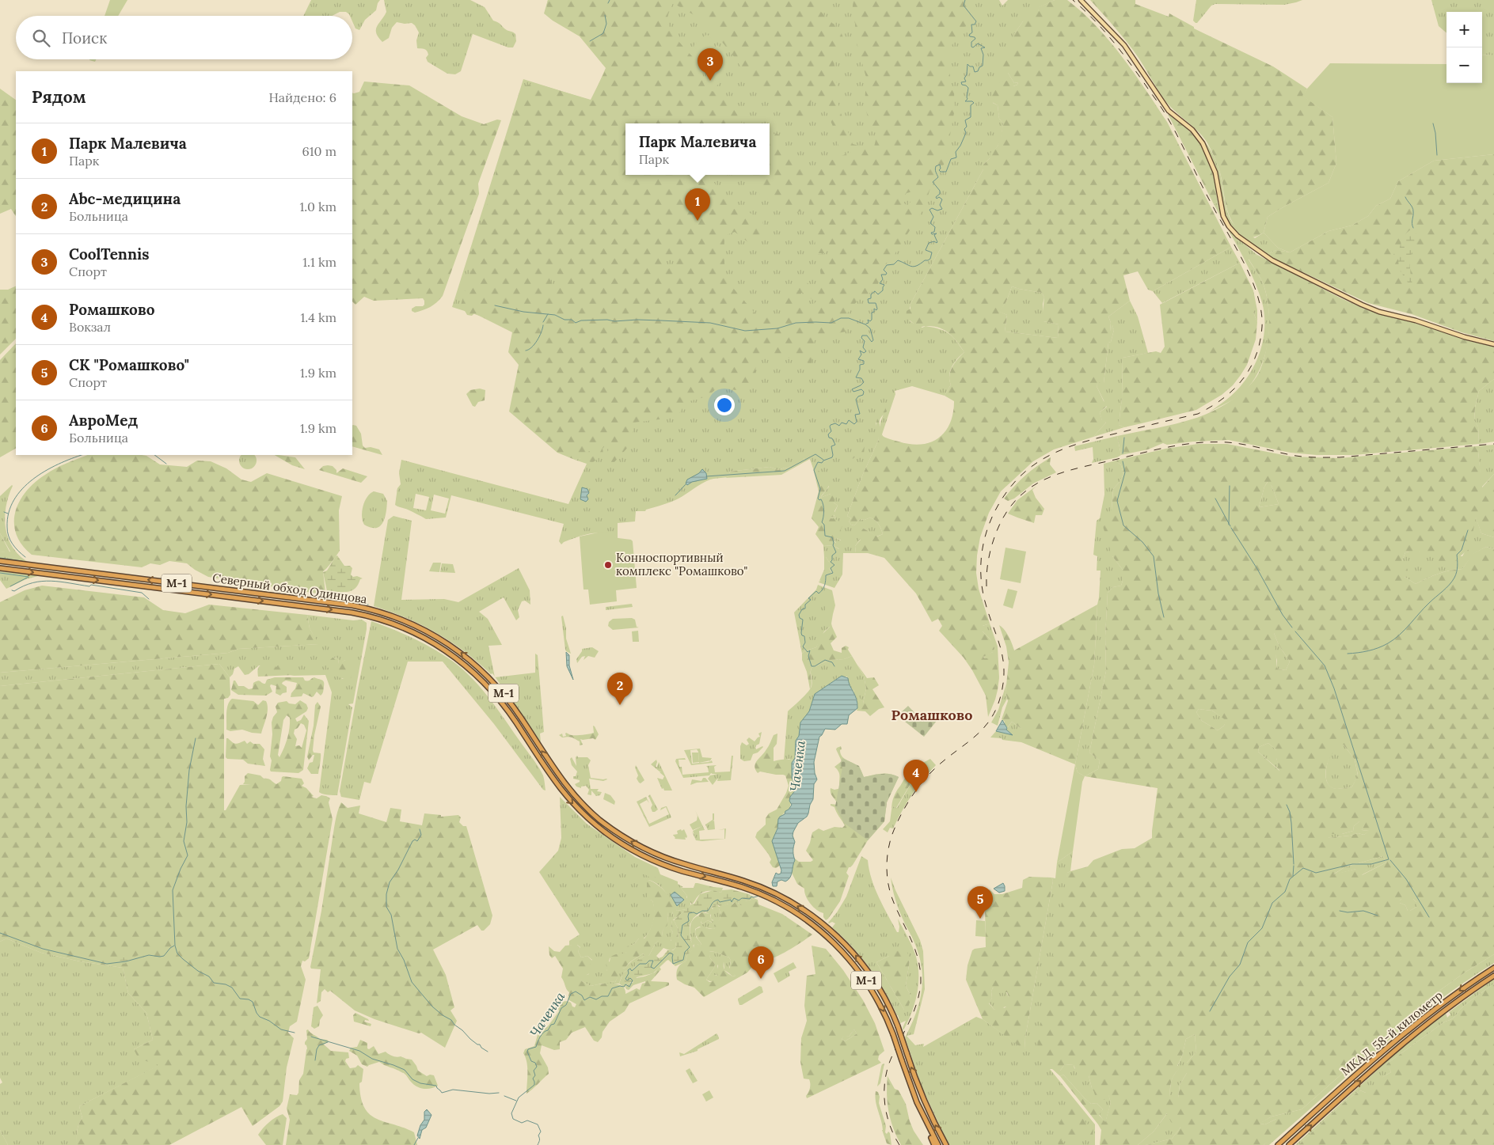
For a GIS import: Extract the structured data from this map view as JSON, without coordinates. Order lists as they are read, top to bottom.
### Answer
{
  "streets": {
    "highway": ["М-1", "Северный обход Одинцова", "МКАД, 58-й километр"]
  },
  "districts": ["Ромашково"],
  "water": ["Чаченка"],
  "places": ["Конноспортивный комплекс \"Ромашково\""],
  "page": {
    "map_buttons": ["+", "−"],
    "search": "Поиск",
    "pins": [
      "3",
      "1",
      "2",
      "4",
      "5",
      "6"
    ],
    "heading": ["Рядом", "Найдено: 6"],
    "list": [
      {
        "mark": "1",
        "name": "Парк Малевича",
        "note": "Парк",
        "value": "610 m"
      },
      {
        "mark": "2",
        "name": "Abc-медицина",
        "note": "Больница",
        "value": "1.0 km"
      },
      {
        "mark": "3",
        "name": "CoolTennis",
        "note": "Спорт",
        "value": "1.1 km"
      },
      {
        "mark": "4",
        "name": "Ромашково",
        "note": "Вокзал",
        "value": "1.4 km"
      },
      {
        "mark": "5",
        "name": "СК \"Ромашково\"",
        "note": "Спорт",
        "value": "1.9 km"
      },
      {
        "mark": "6",
        "name": "АвроМед",
        "note": "Больница",
        "value": "1.9 km"
      }
    ],
    "popup": ["Парк Малевича", "Парк"]
  }
}
